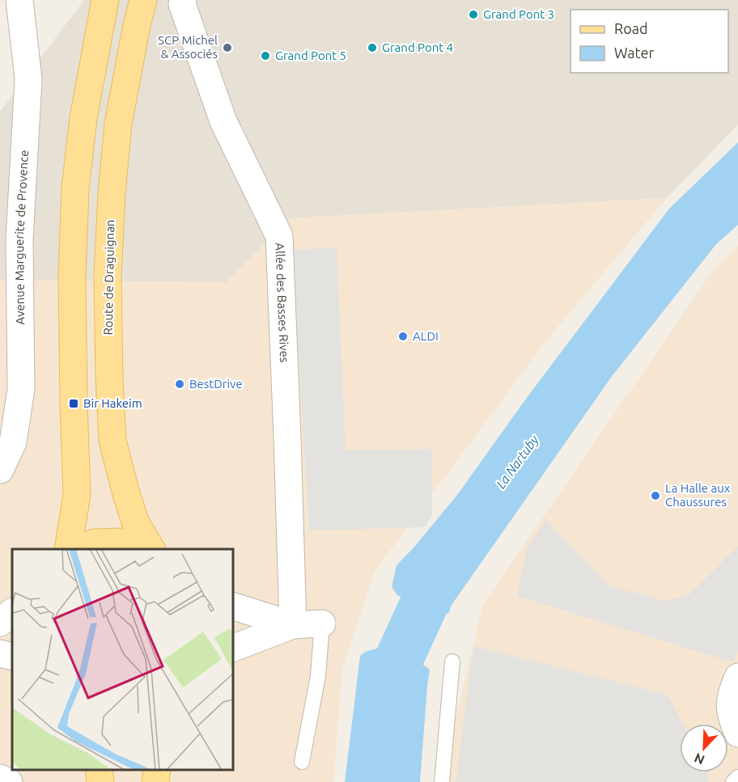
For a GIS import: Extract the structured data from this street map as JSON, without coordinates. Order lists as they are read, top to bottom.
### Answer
{
  "streets": {
    "main road": ["Route de Draguignan"],
    "street": ["Avenue Marguerite de Provence", "Allée des Basses Rives"]
  },
  "water": ["La Nartuby"],
  "places": {
    "other": [
      "Grand Pont 3",
      "SCP Michel & Associés",
      "Grand Pont 4",
      "Grand Pont 5",
      "ALDI",
      "BestDrive",
      "La Halle aux Chaussures"
    ],
    "transit": ["Bir Hakeim"]
  },
  "legend": ["Road", "Water"],
  "north": "bottom left"
}
